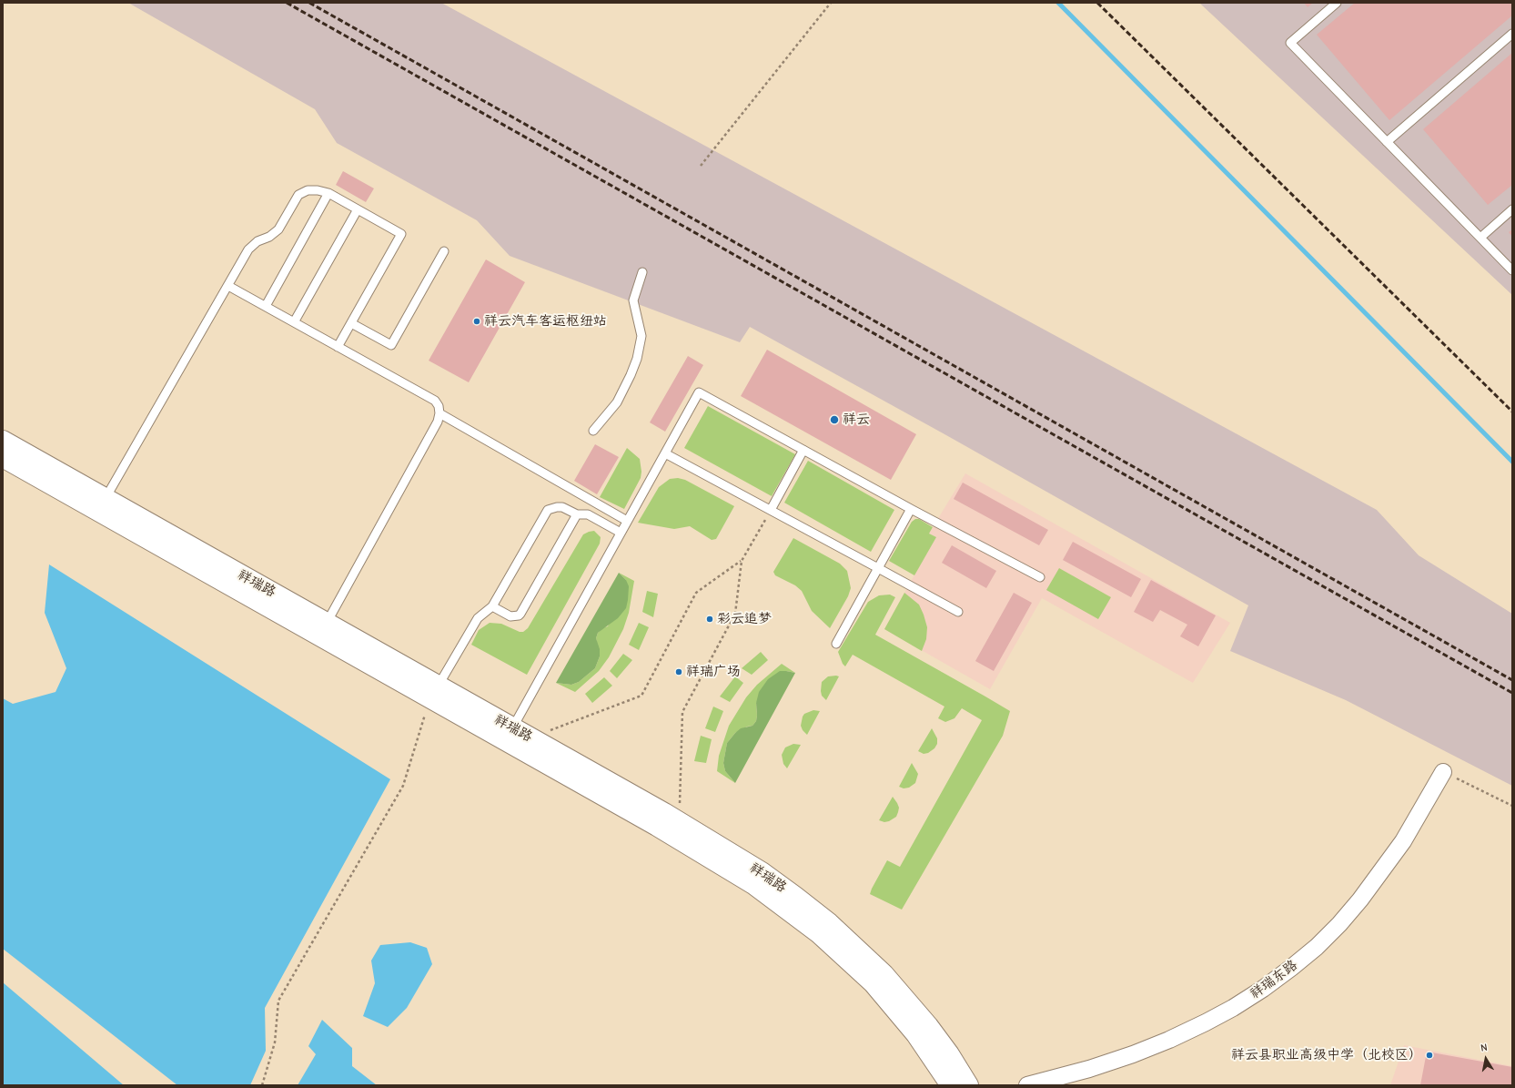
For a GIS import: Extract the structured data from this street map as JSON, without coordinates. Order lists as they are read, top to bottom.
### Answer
{
  "streets": {
    "main road": ["祥瑞路"],
    "street": ["祥瑞东路"]
  },
  "places": [
    "祥云汽车客运枢纽站",
    "祥云",
    "彩云追梦",
    "祥瑞广场",
    "祥云县职业高级中学（北校区）"
  ],
  "north": "top"
}
